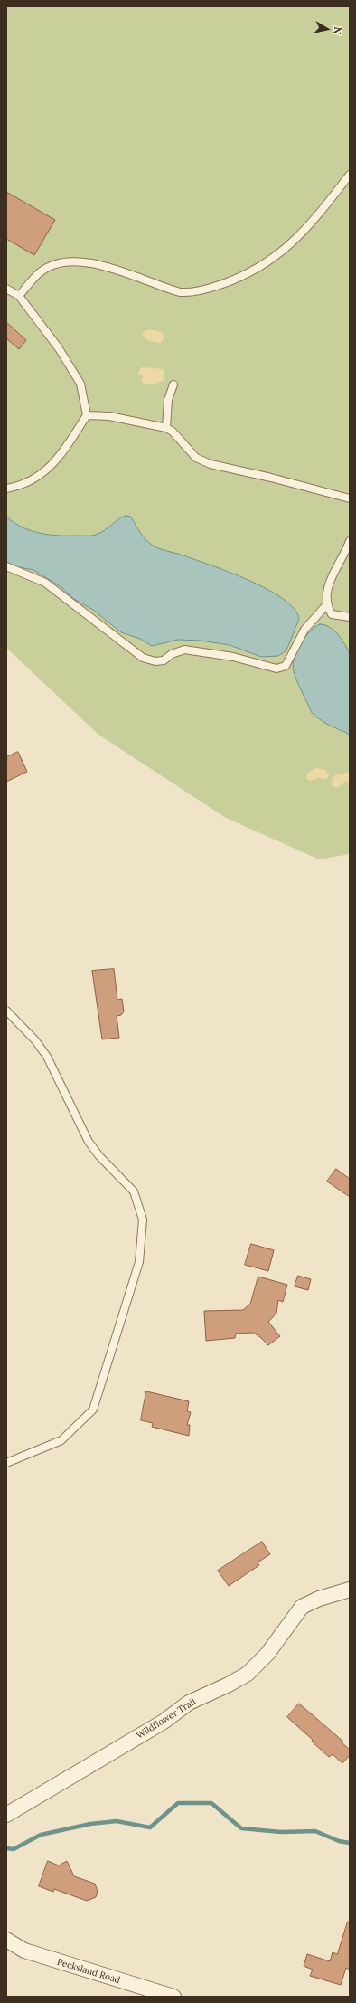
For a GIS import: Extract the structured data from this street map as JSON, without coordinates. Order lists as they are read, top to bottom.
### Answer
{
  "streets": {
    "street": ["Wildflower Trail", "Pecksland Road"]
  },
  "north": "right"
}
